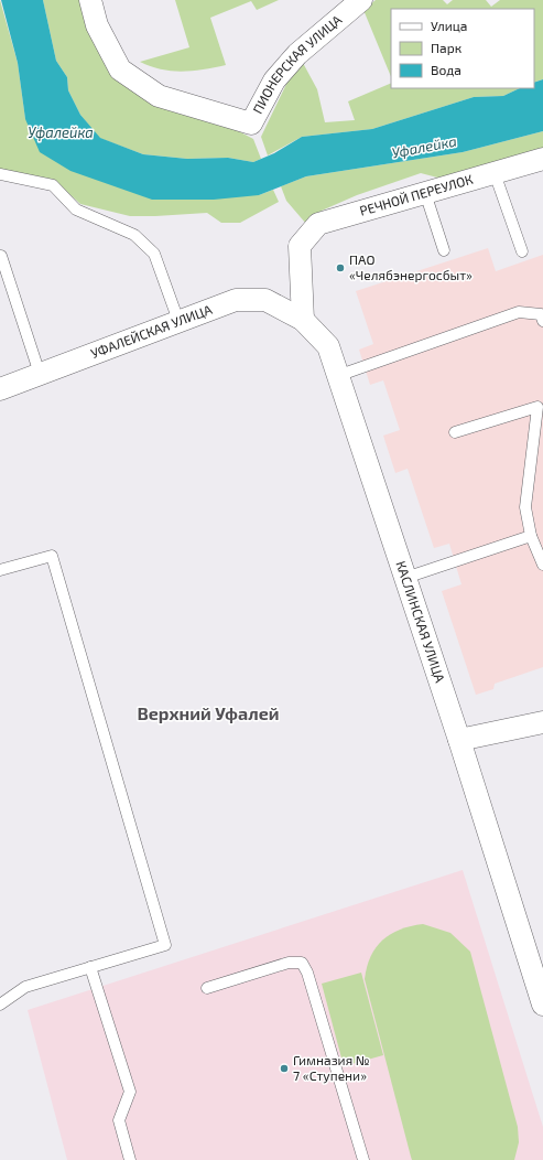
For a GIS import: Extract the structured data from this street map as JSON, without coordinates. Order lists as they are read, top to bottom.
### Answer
{
  "streets": {
    "street": [
      "ПИОНЕРСКАЯ УЛИЦА",
      "РЕЧНОЙ ПЕРЕУЛОК",
      "УФАЛЕЙСКАЯ УЛИЦА",
      "КАСЛИНСКАЯ УЛИЦА"
    ]
  },
  "crossings": [
    ["РЕЧНОЙ ПЕРЕУЛОК", "УФАЛЕЙСКАЯ УЛИЦА"],
    ["РЕЧНОЙ ПЕРЕУЛОК", "КАСЛИНСКАЯ УЛИЦА"],
    ["УФАЛЕЙСКАЯ УЛИЦА", "КАСЛИНСКАЯ УЛИЦА"]
  ],
  "districts": ["Верхний Уфалей"],
  "water": ["Уфалейка"],
  "places": ["ПАО «Челябэнергосбыт»", "Гимназия № 7 «Ступени»"],
  "legend": ["Улица", "Парк", "Вода"]
}
